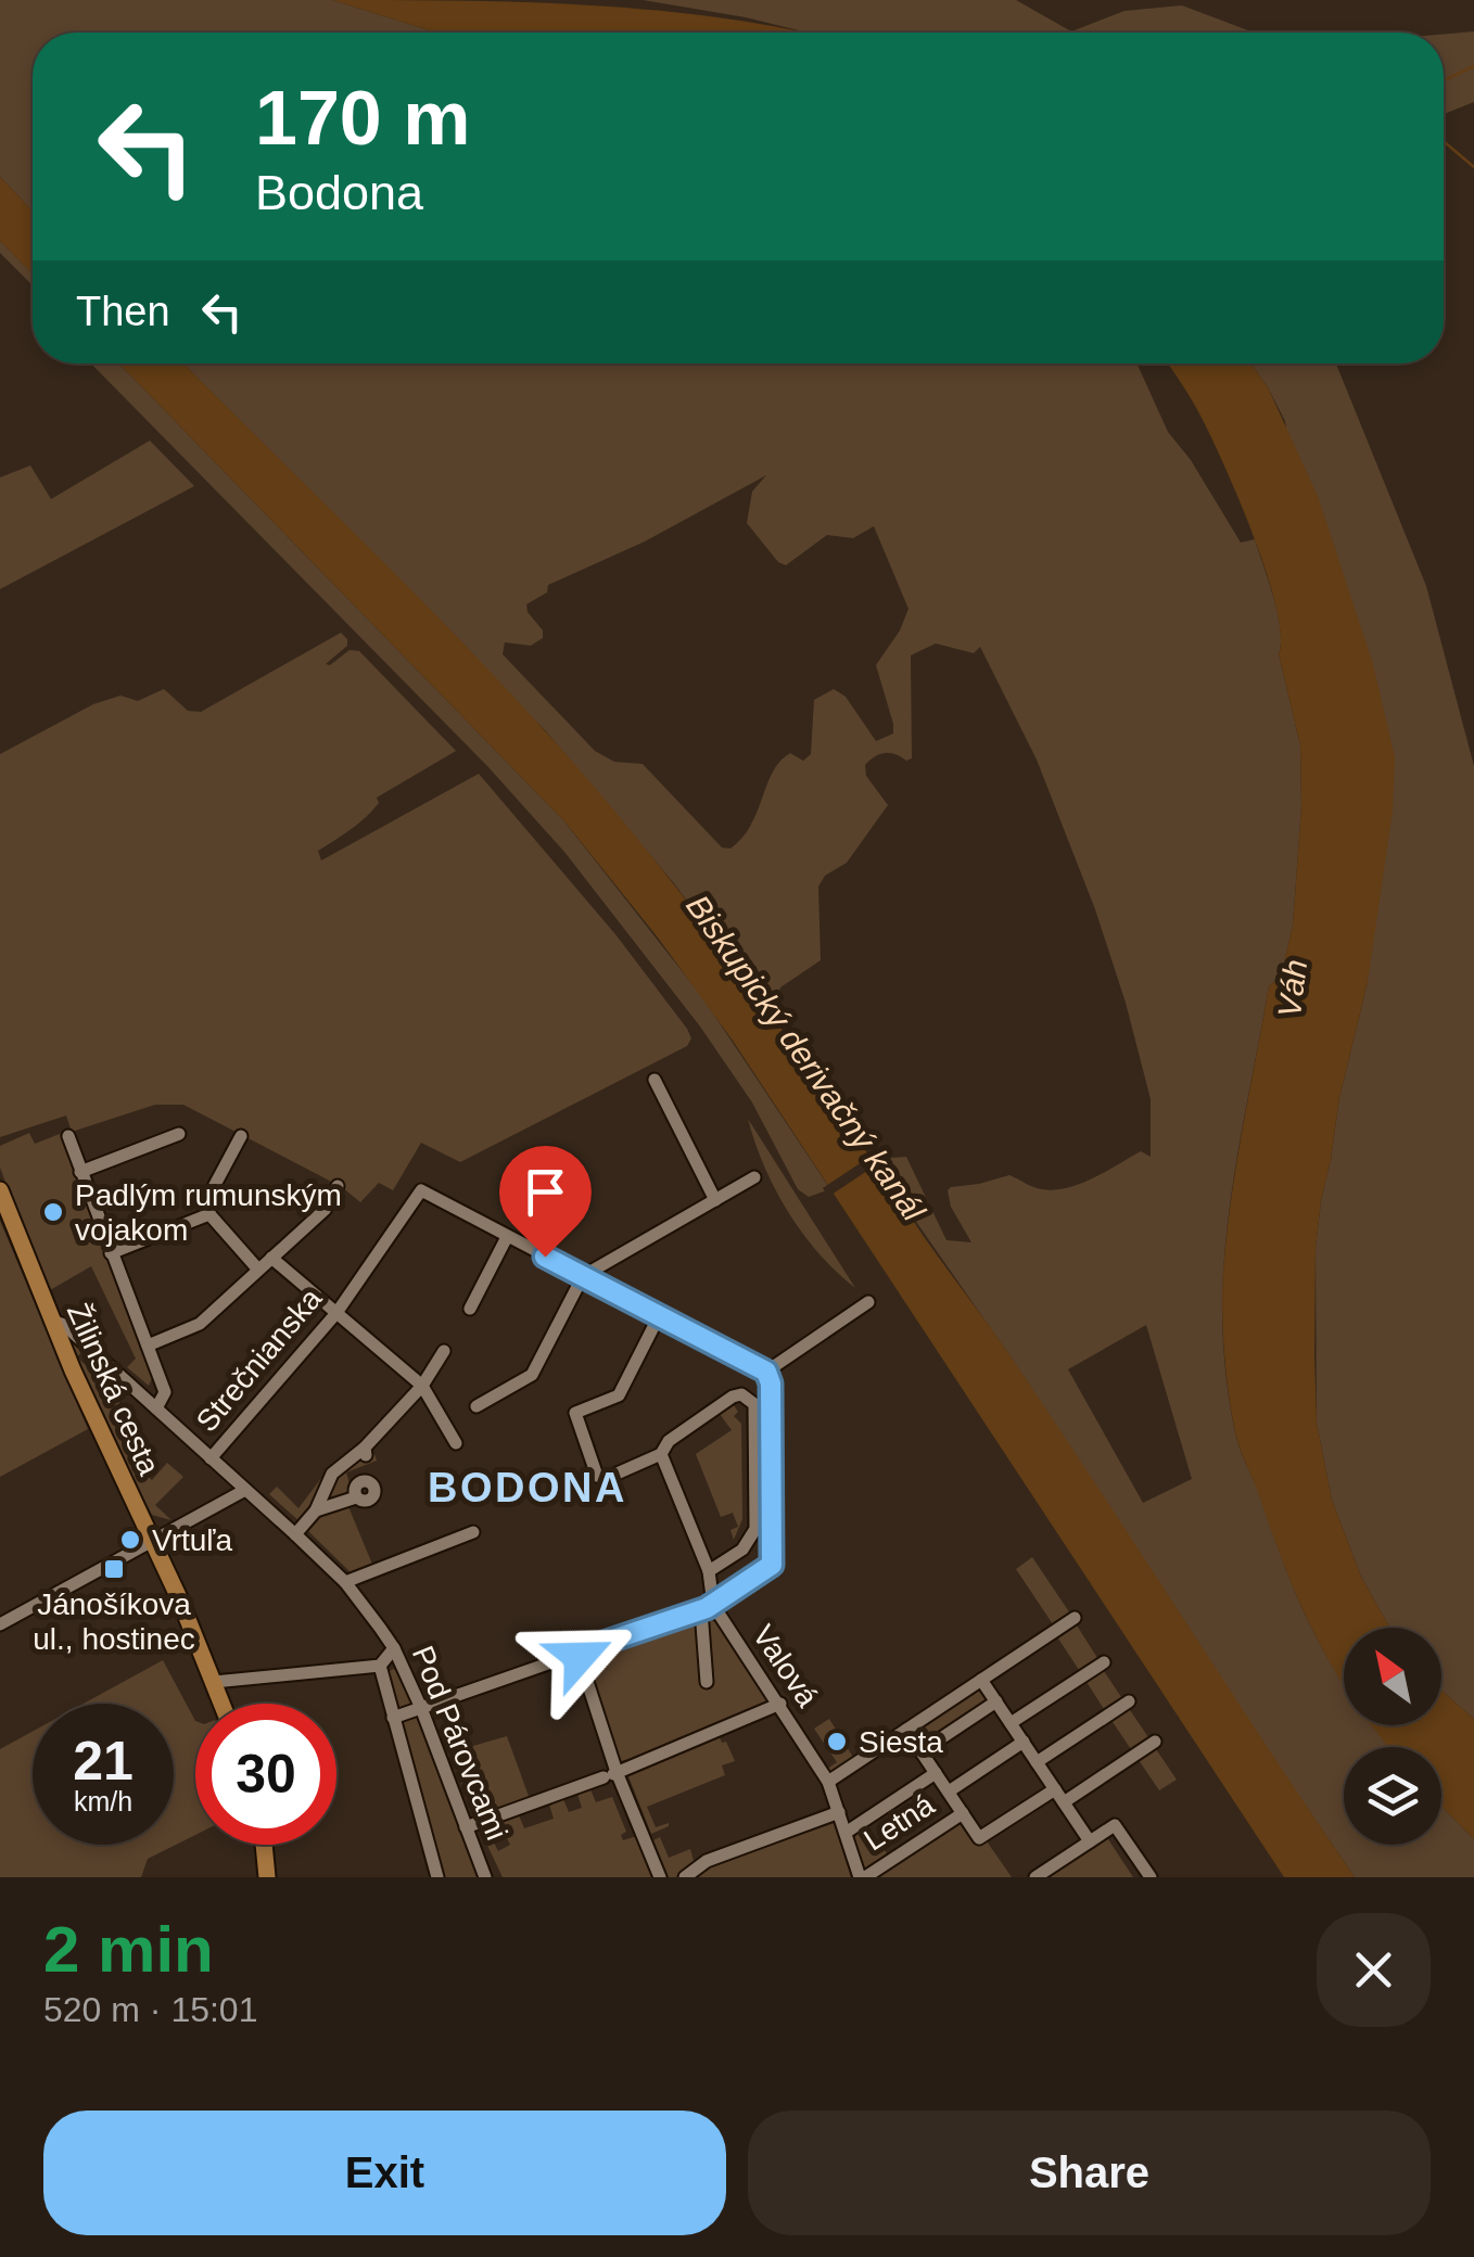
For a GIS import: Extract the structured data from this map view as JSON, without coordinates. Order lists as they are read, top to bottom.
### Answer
{
  "streets": {
    "main road": ["Žilinská cesta"],
    "street": [
      "Strečnianska",
      "Valová",
      "Pod Párovcami",
      "Letná"
    ]
  },
  "crossings": [
    ["Strečnianska", "Pod Párovcami"],
    ["Žilinská cesta", "Pod Párovcami"],
    ["Valová", "Letná"]
  ],
  "districts": ["BODONA"],
  "water": ["Váh", "Biskupický derivačný kanál"],
  "places": {
    "other": ["Padlým rumunským vojakom", "Vrtuľa", "Siesta"],
    "transit": ["Jánošíkova ul., hostinec"]
  },
  "north": "top left",
  "page": {
    "turn": ["170 m", "Bodona"],
    "then": "Then",
    "speed": "21 km/h",
    "limit": "30",
    "heading": ["2 min", "520 m · 15:01"],
    "buttons": ["Exit", "Share"]
  }
}
